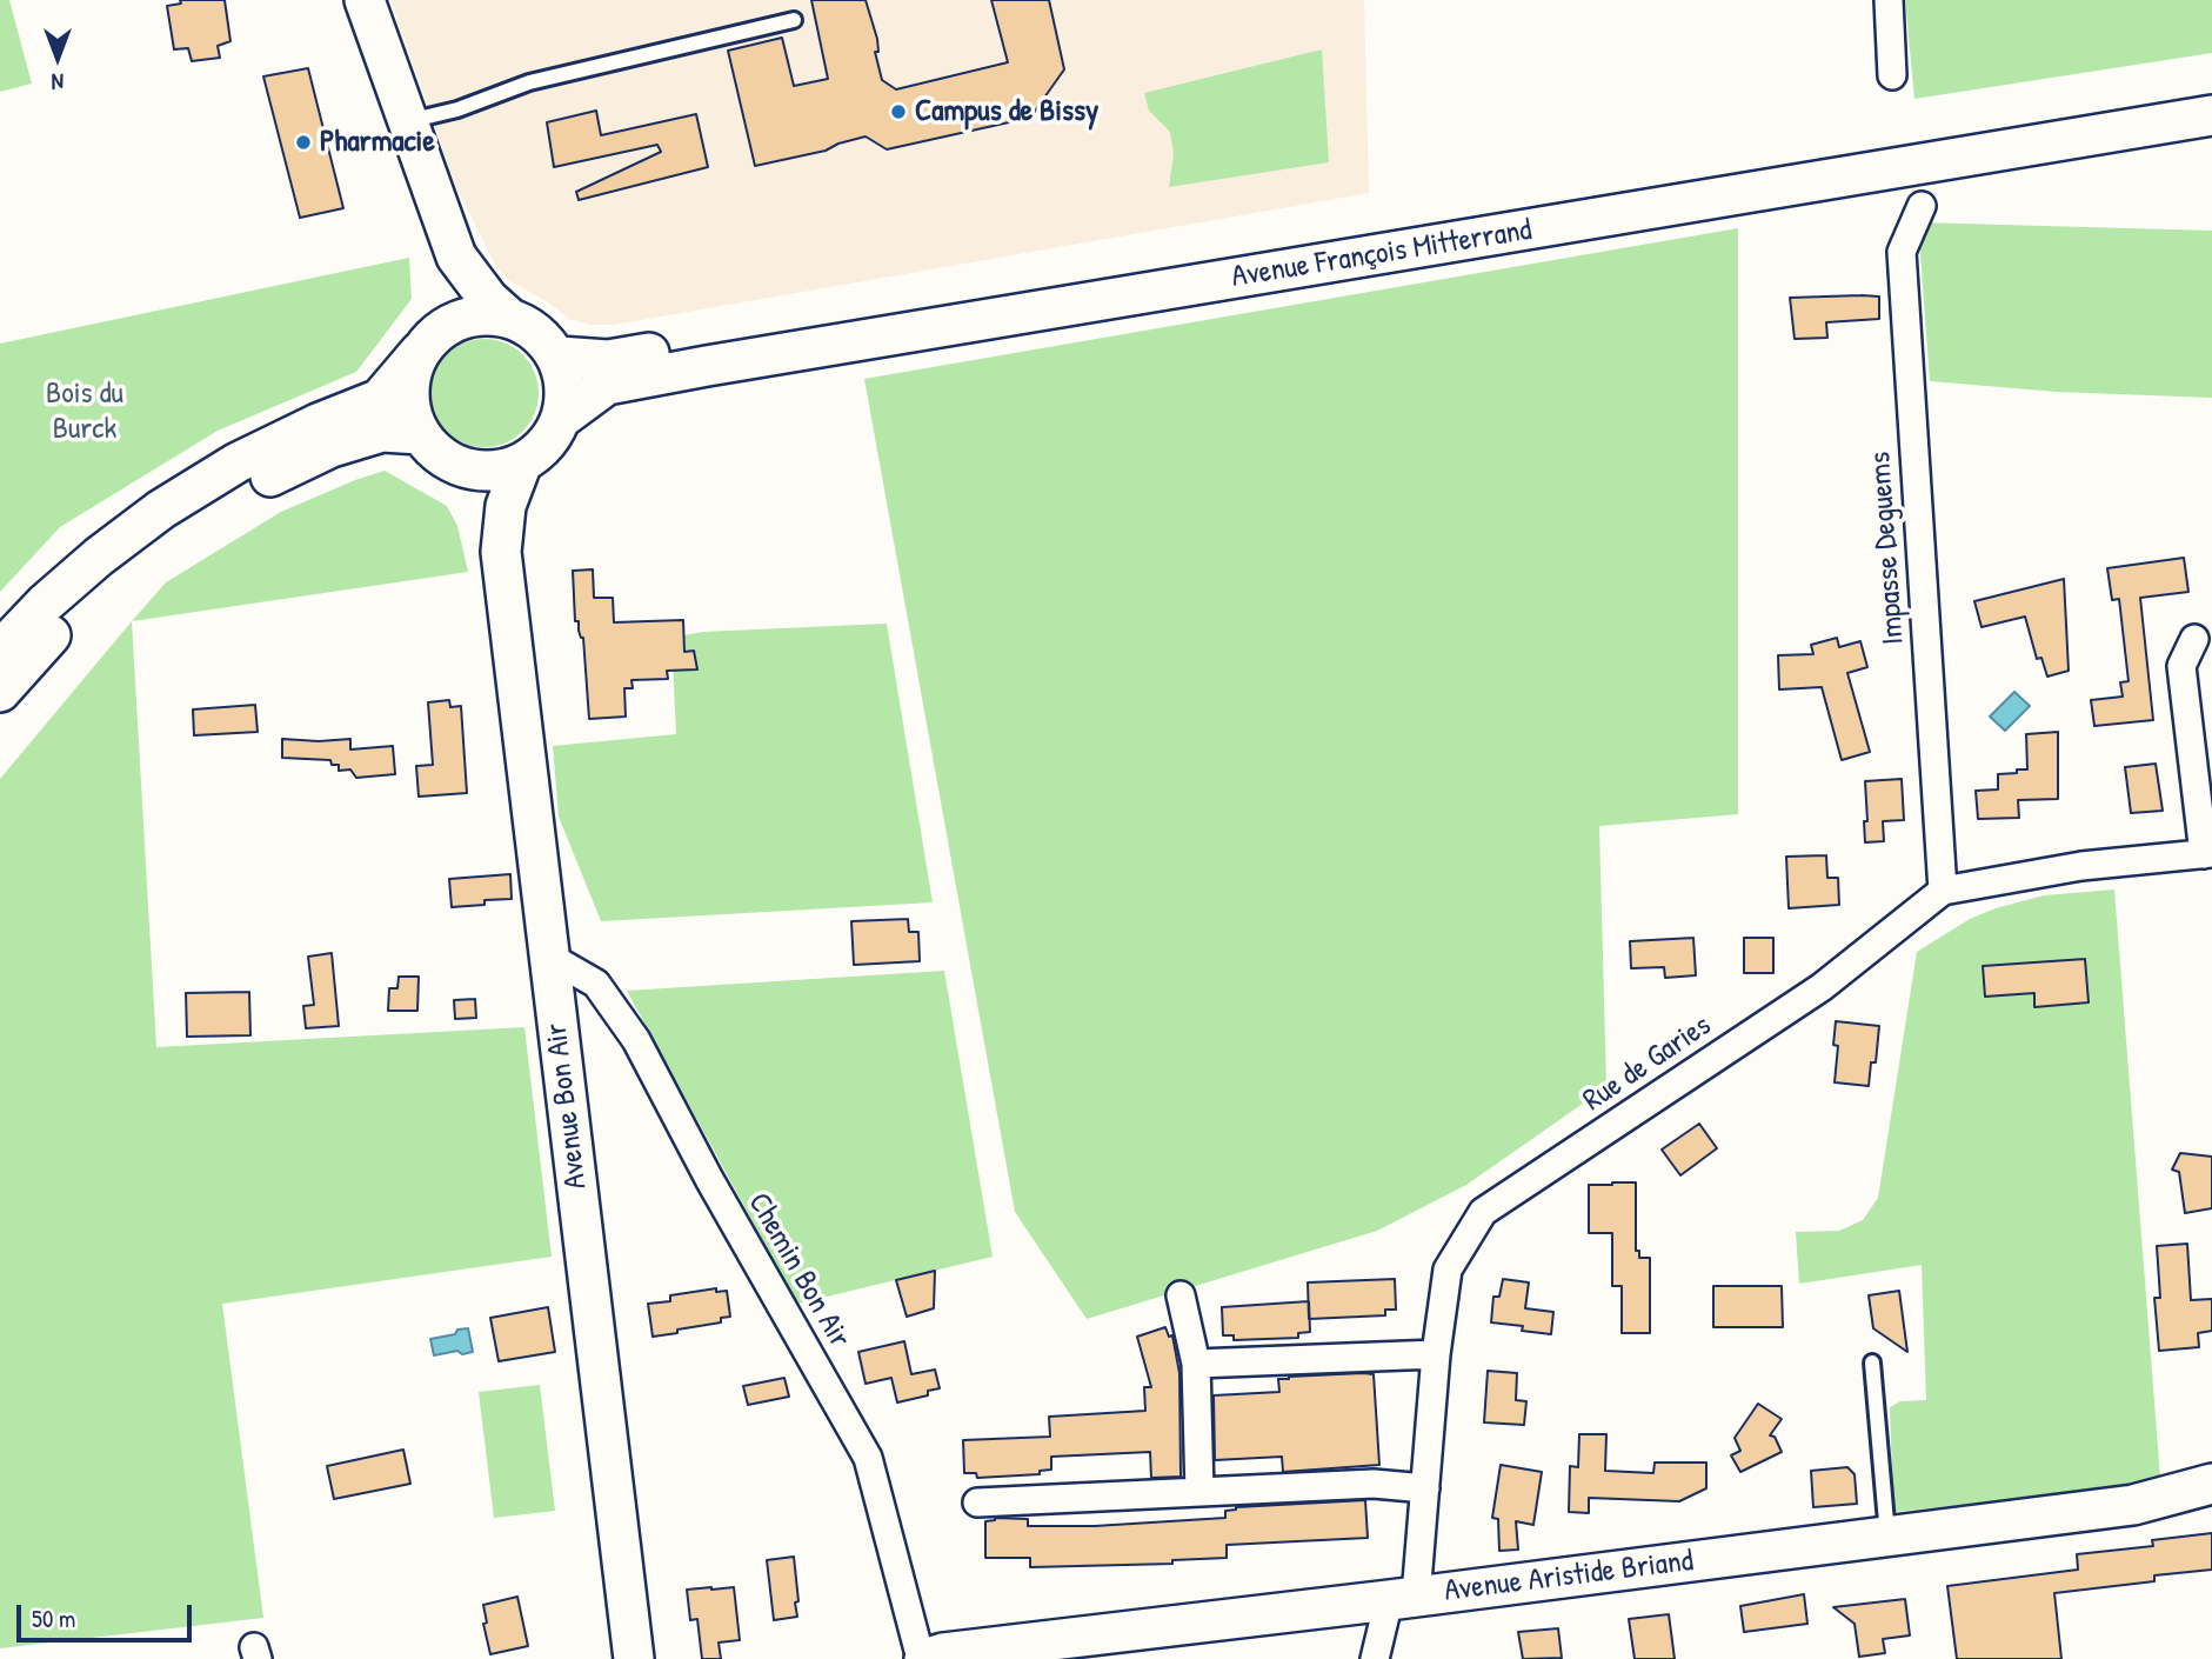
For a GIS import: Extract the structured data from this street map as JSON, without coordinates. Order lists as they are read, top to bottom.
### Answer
{
  "streets": {
    "main road": ["Avenue François Mitterrand", "Avenue Bon Air", "Avenue Aristide Briand"],
    "street": ["Impasse Deguems", "Rue de Garies", "Chemin Bon Air"]
  },
  "crossings": [
    ["Avenue François Mitterrand", "Avenue Bon Air"],
    ["Impasse Deguems", "Rue de Garies"],
    ["Rue de Garies", "Avenue Aristide Briand"],
    ["Avenue Bon Air", "Chemin Bon Air"],
    ["Chemin Bon Air", "Avenue Aristide Briand"]
  ],
  "parks": ["Bois du Burck"],
  "places": ["Campus de Bissy", "Pharmacie"],
  "scale_bar": "50 m",
  "north": "bottom"
}
